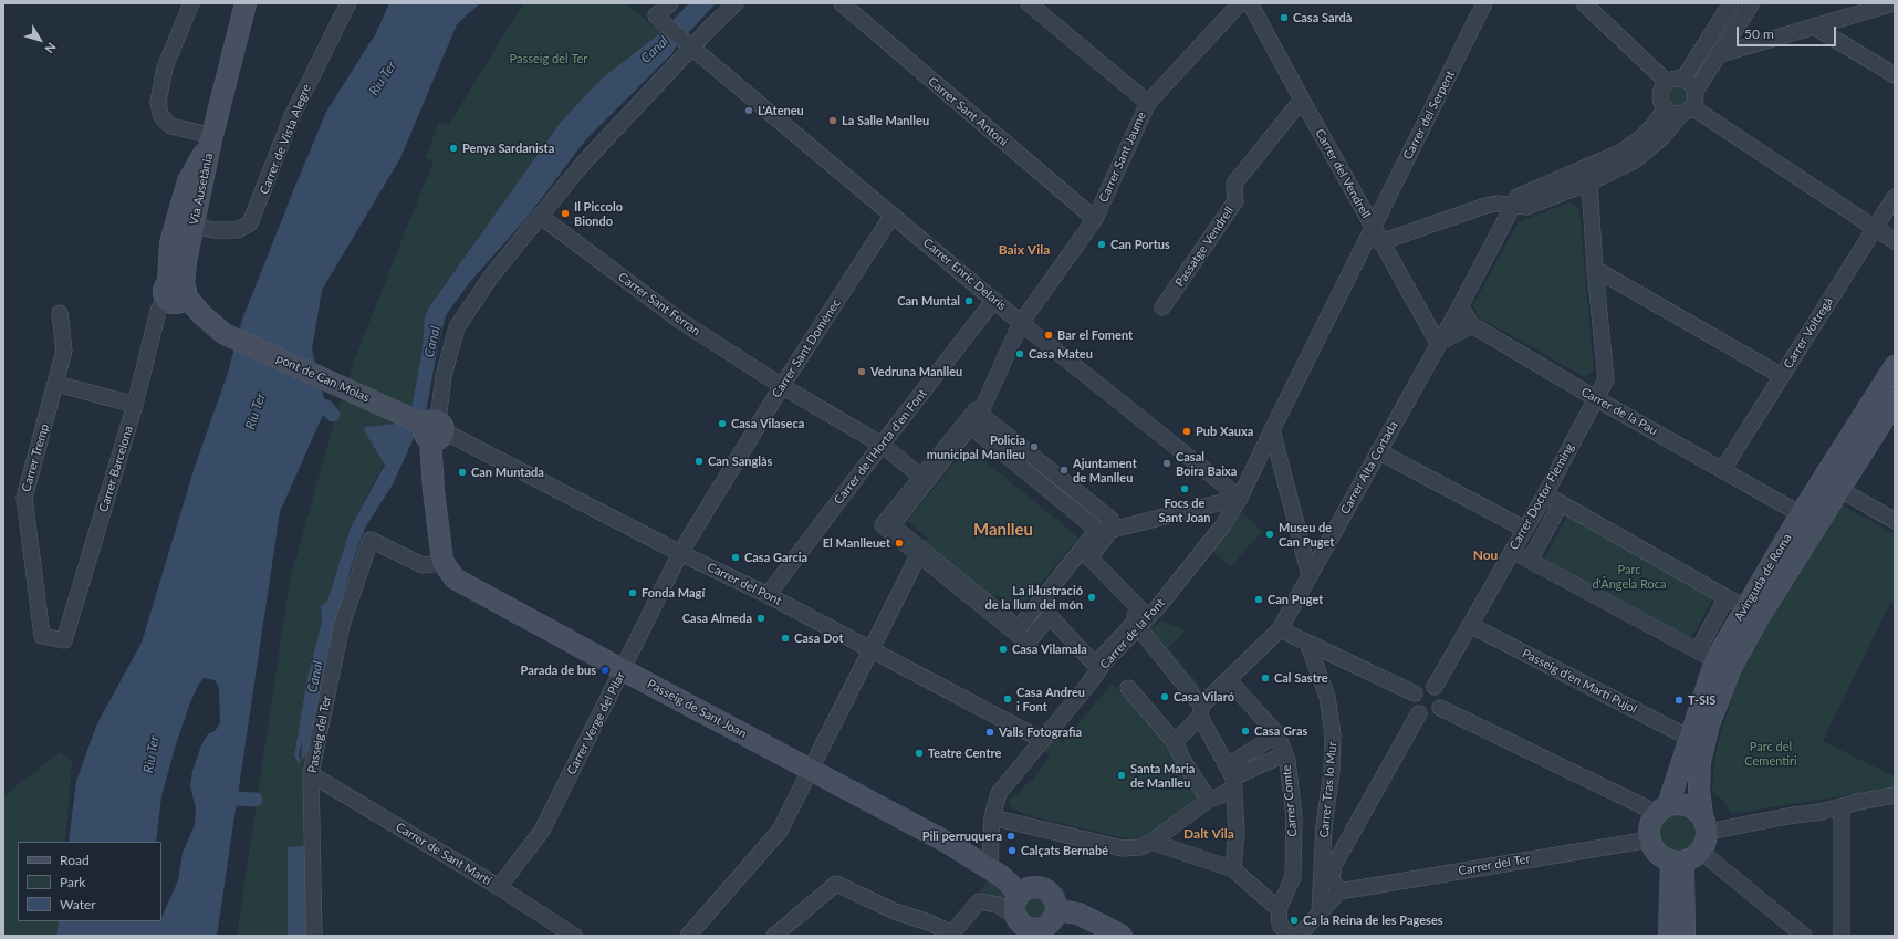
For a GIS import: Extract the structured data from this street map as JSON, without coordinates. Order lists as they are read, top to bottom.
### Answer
{
  "streets": {
    "street": [
      "Carrer Sant Antoni",
      "Carrer del Serpent",
      "Carrer de Vista Alegre",
      "Carrer Sant Jaume",
      "Carrer del Vendrell",
      "Via Ausetània",
      "Passatge Vendrell",
      "Carrer Enric Delaris",
      "Carrer Sant Ferran",
      "Carrer Voltregà",
      "Carrer Sant Domènec",
      "pont de Can Molas",
      "Carrer de la Pau",
      "Carrer de l'Horta d'en Font",
      "Carrer Tremp",
      "Carrer Alta Cortada",
      "Carrer Barcelona",
      "Carrer Doctor Fleming",
      "Avinguda de Roma",
      "Carrer del Pont",
      "Carrer de la Font",
      "Passeig d'en Martí Pujol",
      "Passeig de Sant Joan",
      "Carrer Verge del Pilar",
      "Passeig del Ter",
      "Carrer Tras lo Mur",
      "Carrer Comte",
      "Carrer de Sant Martí",
      "Carrer del Ter"
    ]
  },
  "crossings": [
    ["Carrer Sant Antoni", "Carrer Sant Jaume"],
    ["Carrer del Serpent", "Carrer del Vendrell"],
    ["Carrer del Serpent", "Carrer de la Font"],
    ["Carrer de Vista Alegre", "Via Ausetània"],
    ["Carrer Sant Jaume", "Carrer Enric Delaris"],
    ["Carrer Sant Jaume", "Carrer Sant Ferran"],
    ["Carrer del Vendrell", "Passatge Vendrell"],
    ["Carrer del Vendrell", "Carrer Alta Cortada"],
    ["Via Ausetània", "pont de Can Molas"],
    ["Via Ausetània", "Carrer Barcelona"],
    ["Carrer Enric Delaris", "Carrer Sant Domènec"],
    ["Carrer Enric Delaris", "Carrer de l'Horta d'en Font"],
    ["Carrer Enric Delaris", "Carrer de la Font"],
    ["Carrer Sant Ferran", "Carrer Sant Domènec"],
    ["Carrer Sant Ferran", "Carrer de l'Horta d'en Font"],
    ["Carrer Voltregà", "Carrer de la Pau"],
    ["Carrer Sant Domènec", "Carrer del Pont"],
    ["Carrer Sant Domènec", "Carrer Verge del Pilar"],
    ["pont de Can Molas", "Carrer Barcelona"],
    ["pont de Can Molas", "Carrer del Pont"],
    ["Carrer de la Pau", "Carrer Doctor Fleming"],
    ["Carrer de la Pau", "Avinguda de Roma"],
    ["Carrer de l'Horta d'en Font", "Carrer del Pont"],
    ["Carrer Tremp", "Carrer Barcelona"],
    ["Carrer Alta Cortada", "Carrer Comte"],
    ["Carrer Doctor Fleming", "Passeig d'en Martí Pujol"],
    ["Avinguda de Roma", "Passeig d'en Martí Pujol"],
    ["Avinguda de Roma", "Carrer del Ter"],
    ["Carrer del Pont", "Carrer de la Font"],
    ["Carrer del Pont", "Carrer Verge del Pilar"],
    ["Passeig de Sant Joan", "Carrer Verge del Pilar"],
    ["Passeig de Sant Joan", "Passeig del Ter"],
    ["Carrer Verge del Pilar", "Carrer de Sant Martí"],
    ["Passeig del Ter", "Carrer de Sant Martí"]
  ],
  "districts": [
    "Baix Vila",
    "Manlleu",
    "Nou",
    "Dalt Vila"
  ],
  "water": ["Canal", "Riu Ter"],
  "parks": ["Passeig del Ter", "Parc d'Àngela Roca", "Parc del Cementiri"],
  "places": [
    "Casa Sardà",
    "L'Ateneu",
    "La Salle Manlleu",
    "Penya Sardanista",
    "Il Piccolo Biondo",
    "Can Portus",
    "Can Muntal",
    "Bar el Foment",
    "Casa Mateu",
    "Vedruna Manlleu",
    "Casa Vilaseca",
    "Pub Xauxa",
    "Policia municipal Manlleu",
    "Can Sanglàs",
    "Casal Boira Baixa",
    "Ajuntament de Manlleu",
    "Can Muntada",
    "Focs de Sant Joan",
    "Museu de Can Puget",
    "El Manlleuet",
    "Casa Garcia",
    "Fonda Magí",
    "La il·lustració de la llum del món",
    "Can Puget",
    "Casa Almeda",
    "Casa Dot",
    "Casa Vilamala",
    "Parada de bus",
    "Cal Sastre",
    "Casa Vilaró",
    "Casa Andreu i Font",
    "T-SIS",
    "Casa Gras",
    "Valls Fotografia",
    "Teatre Centre",
    "Santa Maria de Manlleu",
    "Pili perruquera",
    "Calçats Bernabé",
    "Ca la Reina de les Pageses"
  ],
  "legend": ["Road", "Park", "Water"],
  "scale_bar": "50 m",
  "north": "bottom right"
}
